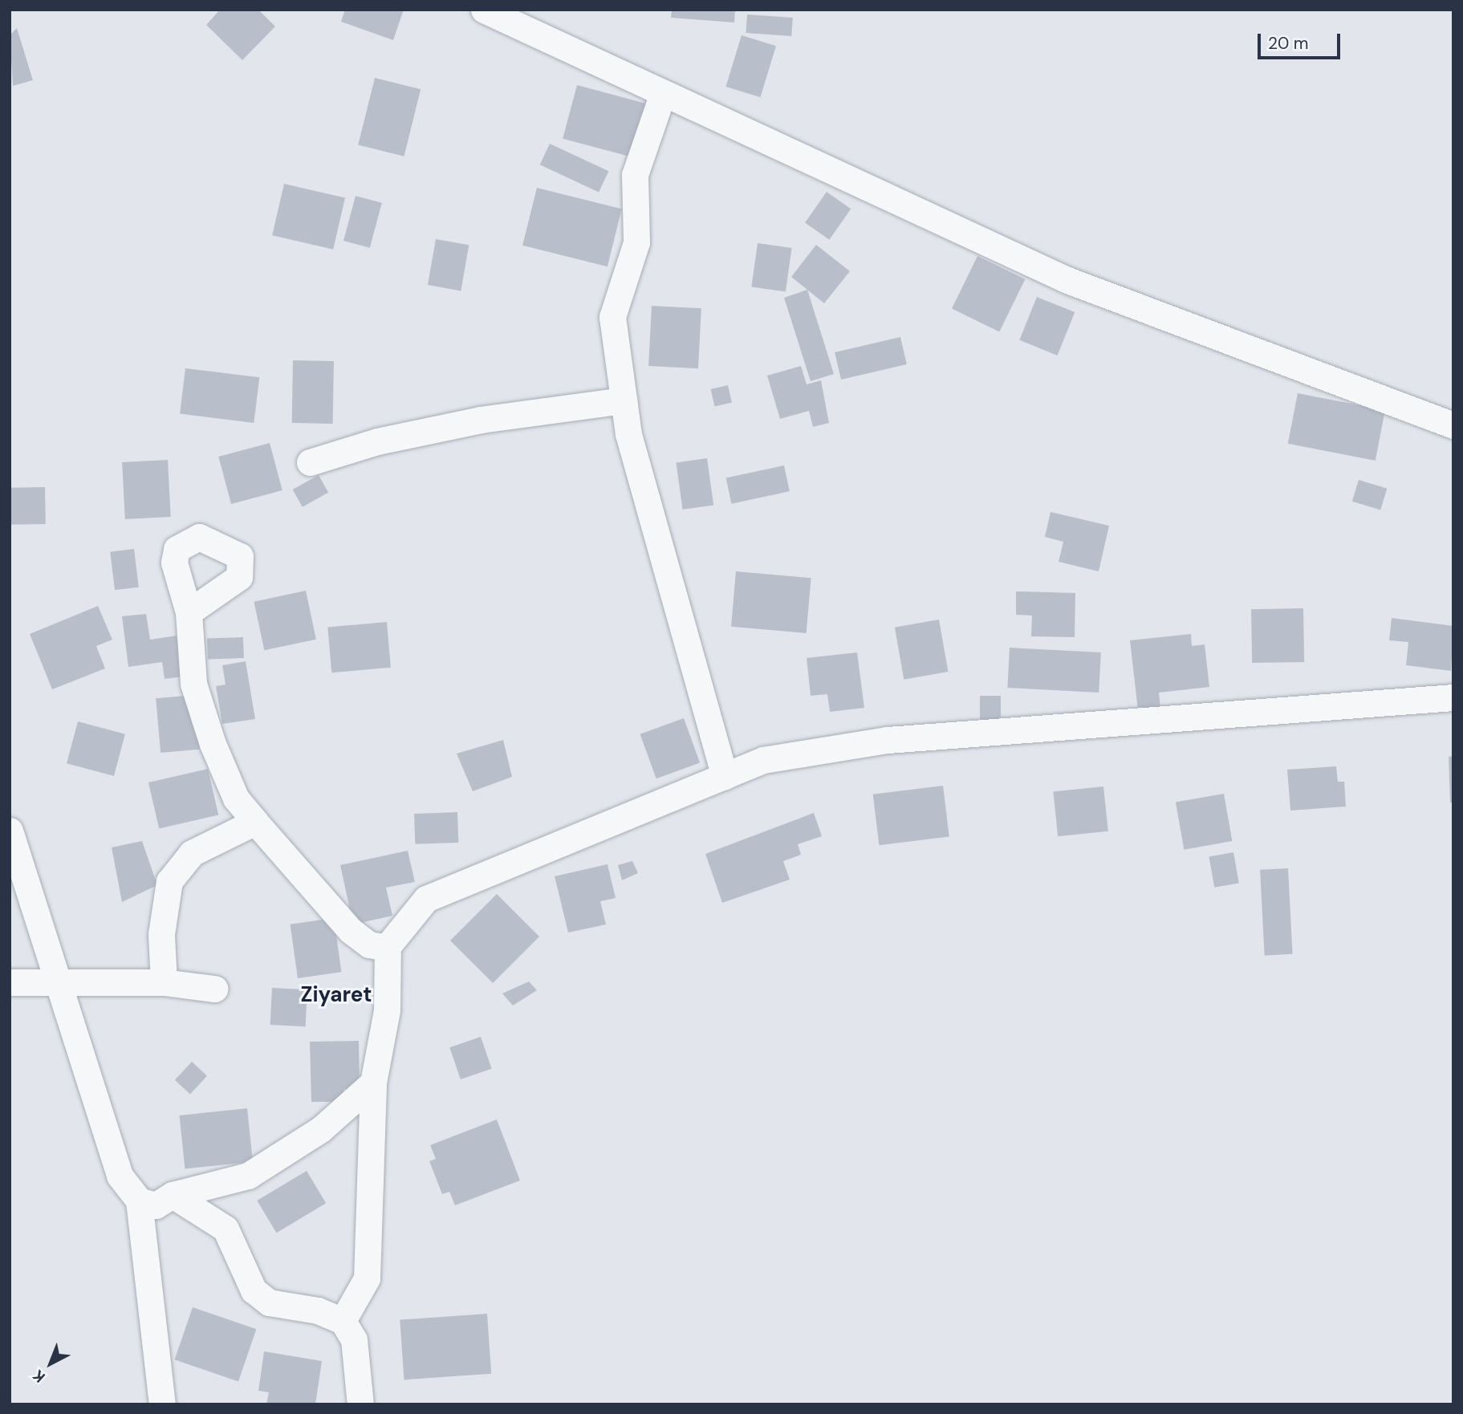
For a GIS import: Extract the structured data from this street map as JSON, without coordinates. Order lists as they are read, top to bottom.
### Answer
{
  "districts": ["Ziyaret"],
  "scale_bar": "20 m",
  "north": "bottom left"
}
